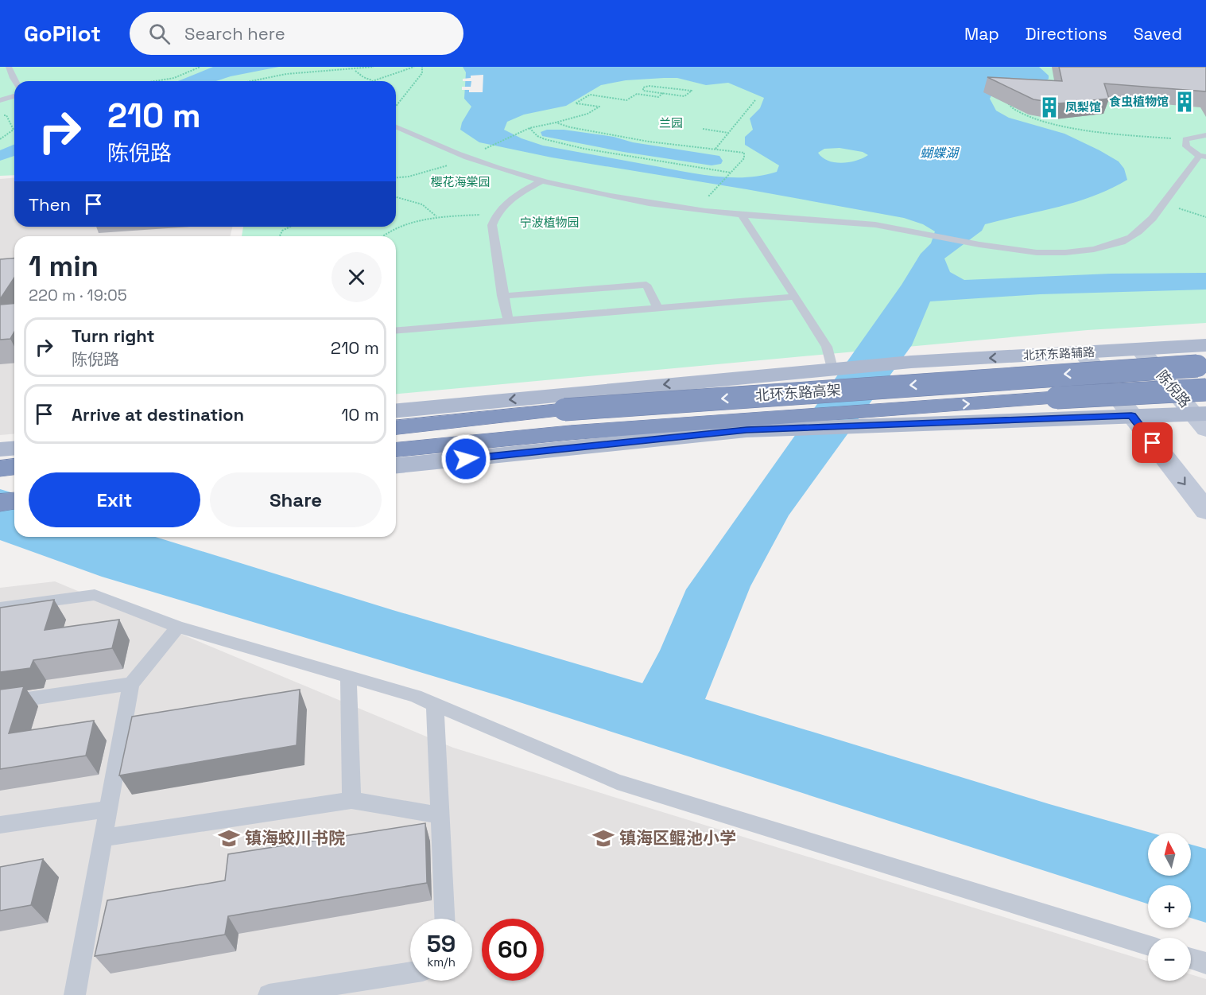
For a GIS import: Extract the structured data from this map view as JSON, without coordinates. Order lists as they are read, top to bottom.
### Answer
{
  "streets": {
    "highway": ["北环东路高架"],
    "main road": ["北环东路辅路"],
    "street": ["陈倪路"]
  },
  "crossings": [
    ["北环东路辅路", "陈倪路"]
  ],
  "water": ["蝴蝶湖"],
  "parks": ["兰园", "樱花海棠园", "宁波植物园"],
  "places": {
    "building": ["食虫植物馆", "凤梨馆"],
    "school or university": ["镇海蛟川书院", "镇海区鲲池小学"]
  },
  "north": "top",
  "page": {
    "header": "GoPilot",
    "search": "Search here",
    "nav": ["Map", "Directions", "Saved"],
    "turn": ["210 m", "陈倪路"],
    "then": "Then",
    "heading": ["1 min", "220 m · 19:05"],
    "list": [
      {
        "name": "Turn right",
        "note": "陈倪路",
        "value": "210 m"
      },
      {
        "name": "Arrive at destination",
        "value": "10 m"
      }
    ],
    "buttons": ["Exit", "Share"],
    "map_buttons": ["+", "−"],
    "speed": "59 km/h",
    "limit": "60"
  }
}
